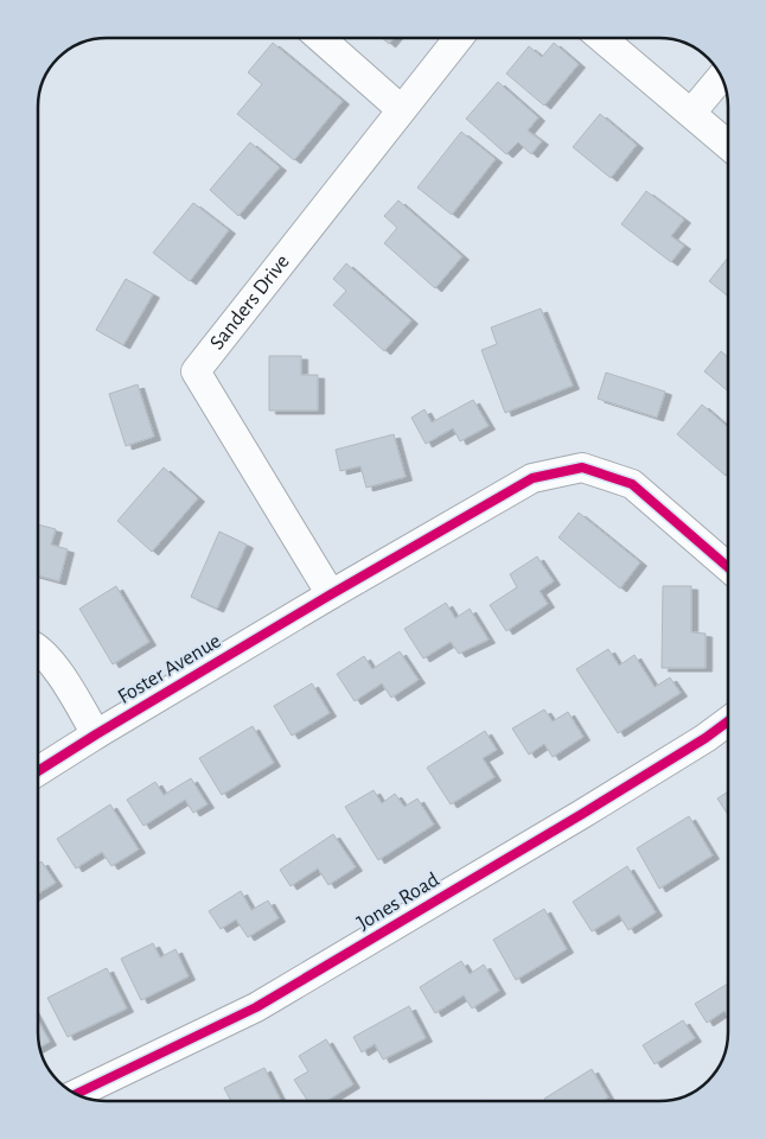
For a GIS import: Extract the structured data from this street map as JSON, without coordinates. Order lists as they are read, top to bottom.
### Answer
{
  "streets": {
    "street": ["Sanders Drive", "Foster Avenue", "Jones Road"]
  },
  "crossings": [
    ["Sanders Drive", "Foster Avenue"]
  ]
}
